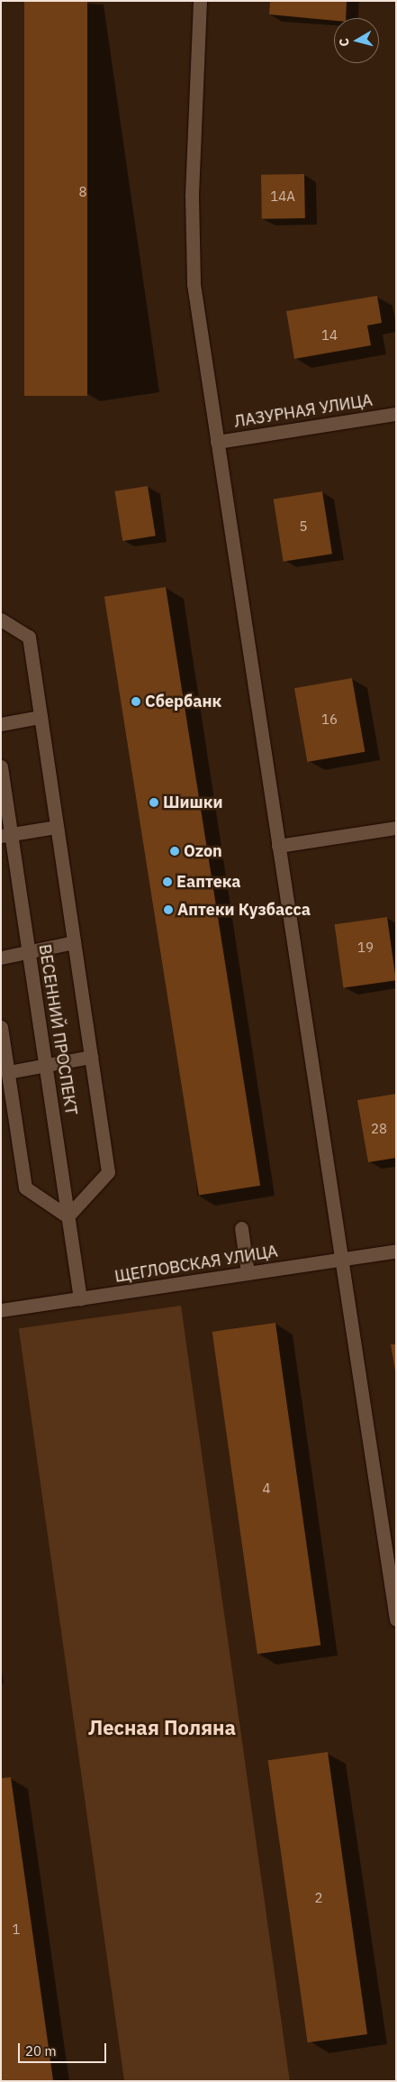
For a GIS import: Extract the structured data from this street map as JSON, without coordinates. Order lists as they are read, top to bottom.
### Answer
{
  "streets": {
    "street": ["ЛАЗУРНАЯ УЛИЦА", "ВЕСЕННИЙ ПРОСПЕКТ", "ЩЕГЛОВСКАЯ УЛИЦА"]
  },
  "crossings": [
    ["ВЕСЕННИЙ ПРОСПЕКТ", "ЩЕГЛОВСКАЯ УЛИЦА"]
  ],
  "districts": ["Лесная Поляна"],
  "places": [
    "Сбербанк",
    "Шишки",
    "Ozon",
    "Еаптека",
    "Аптеки Кузбасса"
  ],
  "house_numbers": [
    "8",
    "14А",
    "14",
    "5",
    "16",
    "19",
    "28",
    "4",
    "2",
    "1"
  ],
  "scale_bar": "20 m",
  "north": "left"
}
